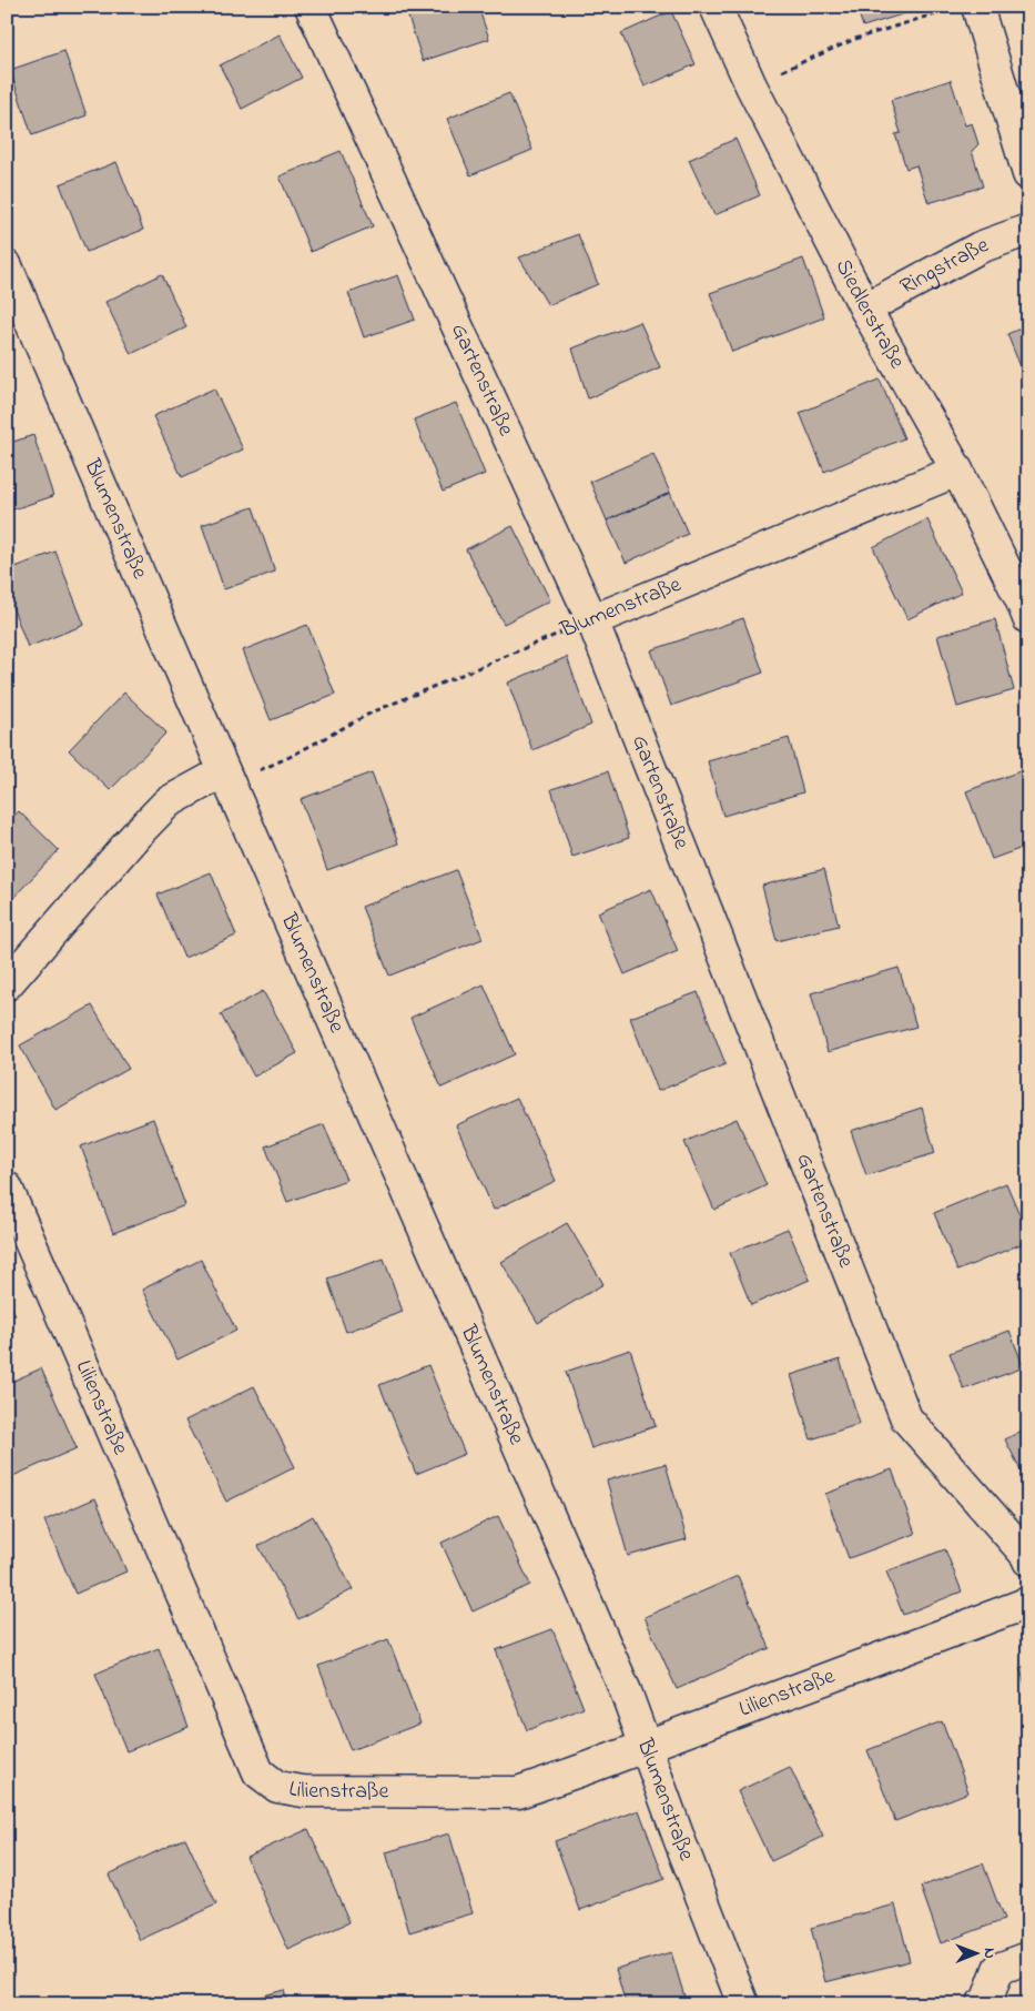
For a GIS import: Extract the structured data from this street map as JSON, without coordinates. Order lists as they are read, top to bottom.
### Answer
{
  "streets": {
    "street": [
      "Ringstraße",
      "Siedlerstraße",
      "Gartenstraße",
      "Blumenstraße",
      "Lilienstraße"
    ]
  },
  "crossings": [
    ["Ringstraße", "Siedlerstraße"],
    ["Siedlerstraße", "Blumenstraße"],
    ["Gartenstraße", "Blumenstraße"],
    ["Blumenstraße", "Lilienstraße"]
  ],
  "north": "right"
}
